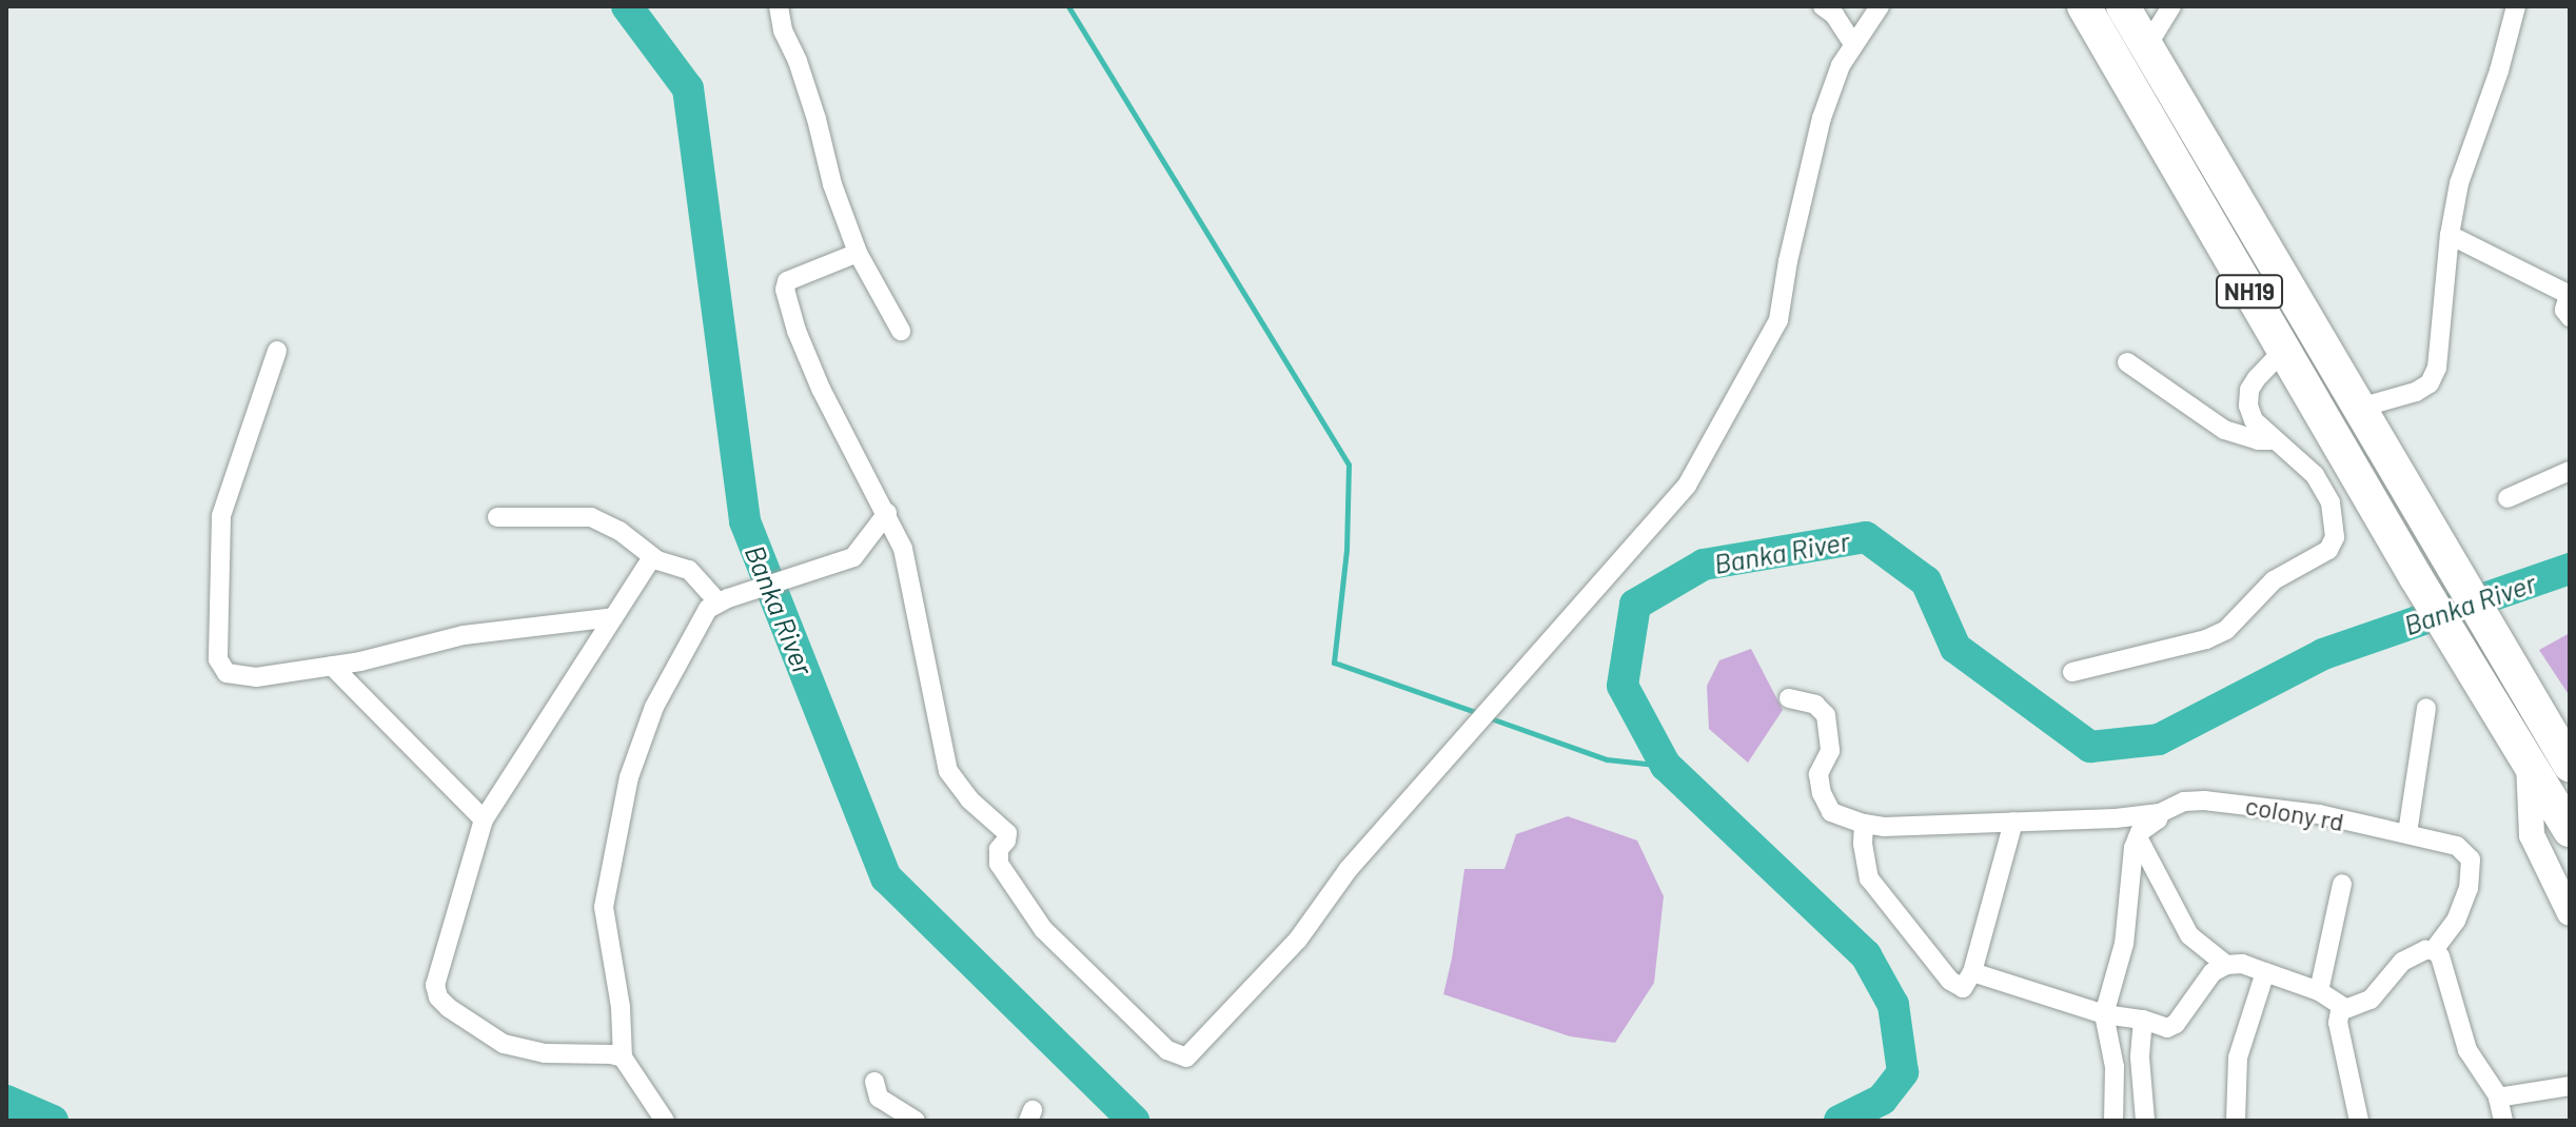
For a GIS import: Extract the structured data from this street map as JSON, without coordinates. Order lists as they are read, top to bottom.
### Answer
{
  "streets": {
    "highway": ["NH19"],
    "street": ["colony rd"]
  },
  "water": ["Banka River"]
}
